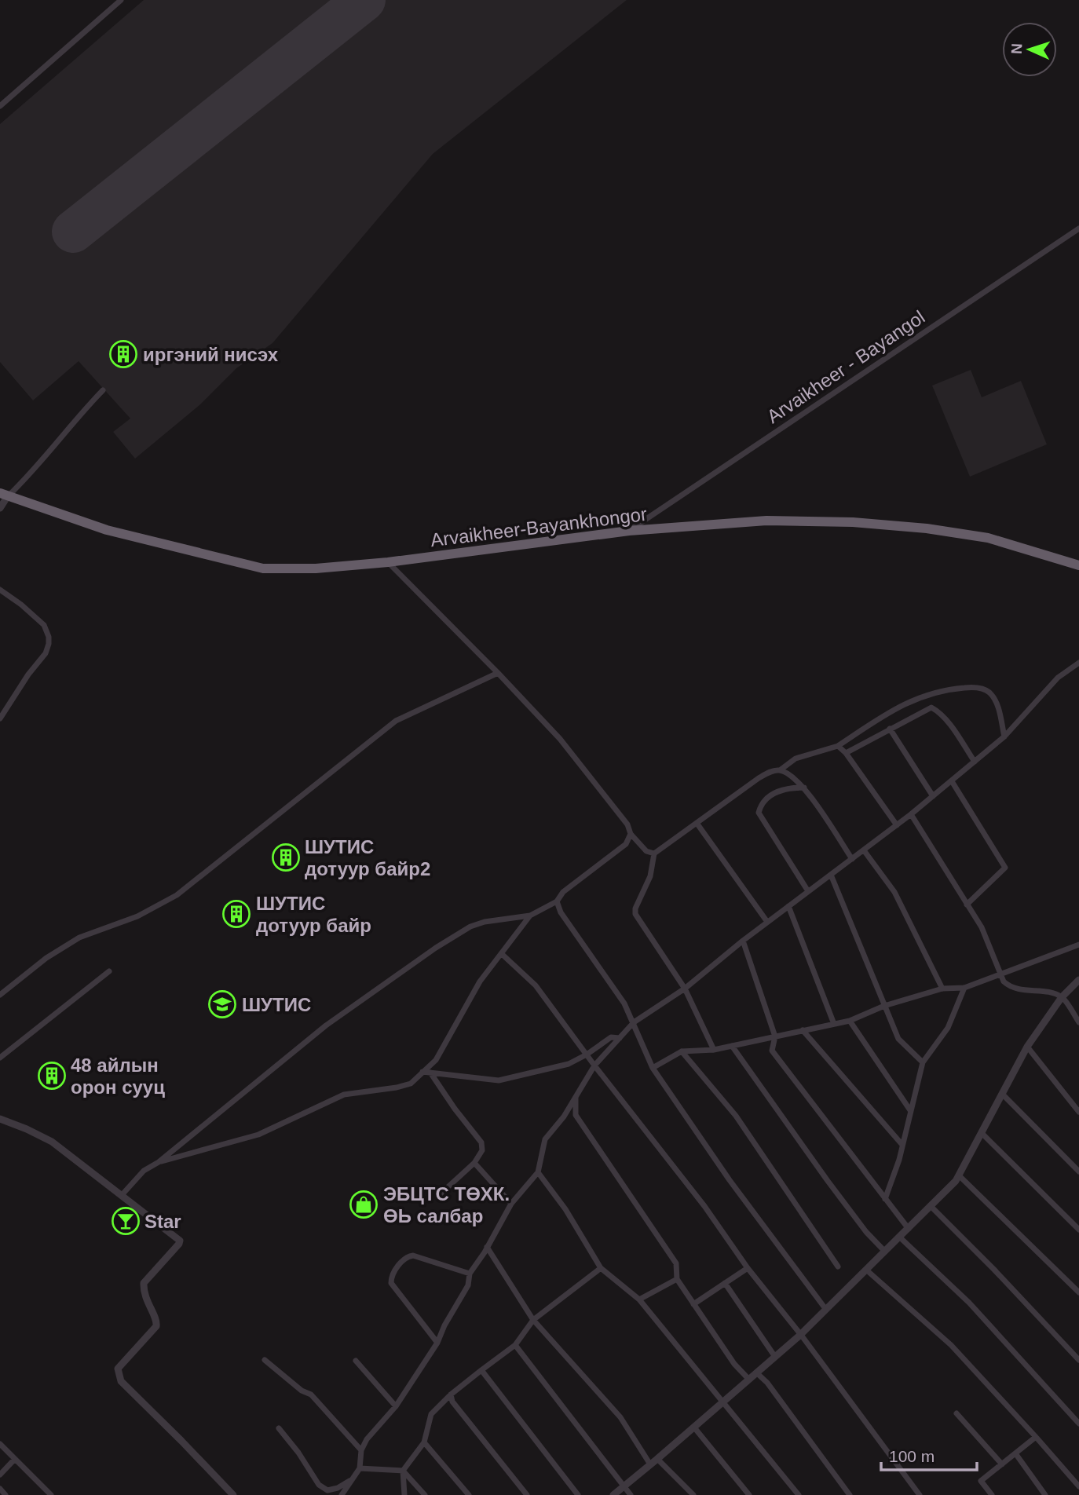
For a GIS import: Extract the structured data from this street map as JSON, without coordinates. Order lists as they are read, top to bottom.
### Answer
{
  "streets": {
    "highway": ["Arvaikheer-Bayankhongor"],
    "street": ["Arvaikheer - Bayangol"]
  },
  "crossings": [
    ["Arvaikheer - Bayangol", "Arvaikheer-Bayankhongor"]
  ],
  "places": {
    "building": [
      "иргэний нисэх",
      "ШУТИС дотуур байр2",
      "ШУТИС дотуур байр",
      "48 айлын орон сууц"
    ],
    "school or university": ["ШУТИС"],
    "shop": ["ЭБЦТС ТӨХК. ӨЬ салбар"],
    "bar": ["Star"]
  },
  "scale_bar": "100 m",
  "north": "left"
}
